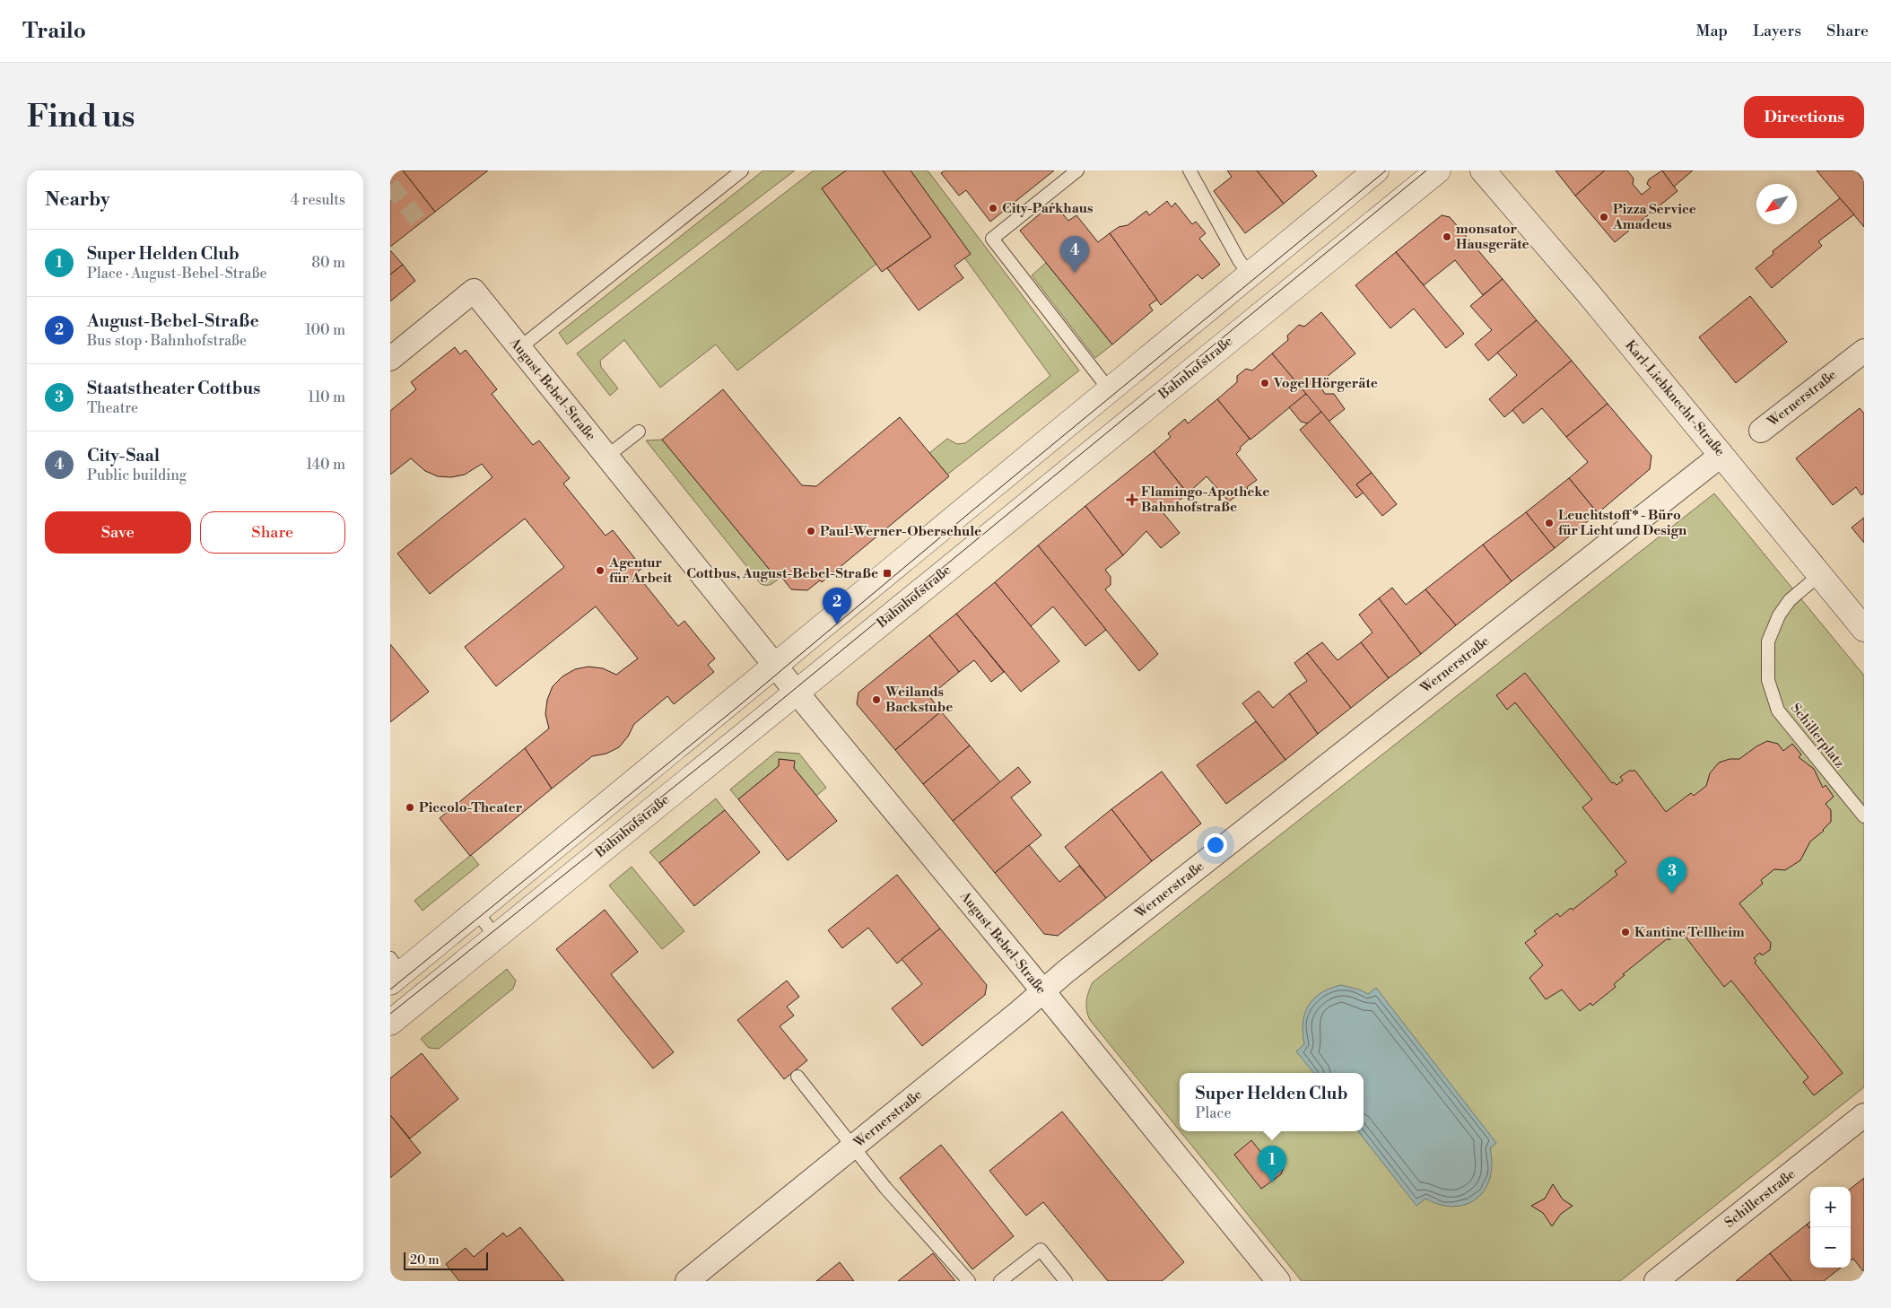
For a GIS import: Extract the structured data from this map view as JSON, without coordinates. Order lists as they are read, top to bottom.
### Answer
{
  "streets": {
    "street": [
      "Bahnhofstraße",
      "August-Bebel-Straße",
      "Karl-Liebknecht-Straße",
      "Wernerstraße",
      "Schillerstraße"
    ],
    "lane": ["Schillerplatz"]
  },
  "crossings": [
    ["Bahnhofstraße", "August-Bebel-Straße"],
    ["August-Bebel-Straße", "Wernerstraße"],
    ["Karl-Liebknecht-Straße", "Wernerstraße"],
    ["Karl-Liebknecht-Straße", "Schillerplatz"]
  ],
  "places": {
    "other": [
      "City-Parkhaus",
      "Pizza Service Amadeus",
      "monsator Hausgeräte",
      "Vogel Hörgeräte",
      "Leuchtstoff* - Büro für Licht und Design",
      "Paul-Werner-Oberschule",
      "Agentur für Arbeit",
      "Weilands Backstube",
      "Piccolo-Theater",
      "Kantine Tellheim"
    ],
    "health": ["Flamingo-Apotheke Bahnhofstraße"],
    "transit": ["Cottbus, August-Bebel-Straße"]
  },
  "scale_bar": "20 m",
  "north": "bottom left",
  "page": {
    "header": "Trailo",
    "nav": ["Map", "Layers", "Share"],
    "buttons": [
      "Directions",
      ["Save", "Share"]
    ],
    "title": "Find us",
    "heading": ["Nearby", "4 results"],
    "list": [
      {
        "mark": "1",
        "name": "Super Helden Club",
        "note": "Place · August-Bebel-Straße",
        "value": "80 m"
      },
      {
        "mark": "2",
        "name": "August-Bebel-Straße",
        "note": "Bus stop · Bahnhofstraße",
        "value": "100 m"
      },
      {
        "mark": "3",
        "name": "Staatstheater Cottbus",
        "note": "Theatre",
        "value": "110 m"
      },
      {
        "mark": "4",
        "name": "City-Saal",
        "note": "Public building",
        "value": "140 m"
      }
    ],
    "pins": [
      "4",
      "2",
      "3",
      "1"
    ],
    "popup": ["Super Helden Club", "Place"],
    "map_buttons": ["+", "−"],
    "scale": "20 m"
  }
}
